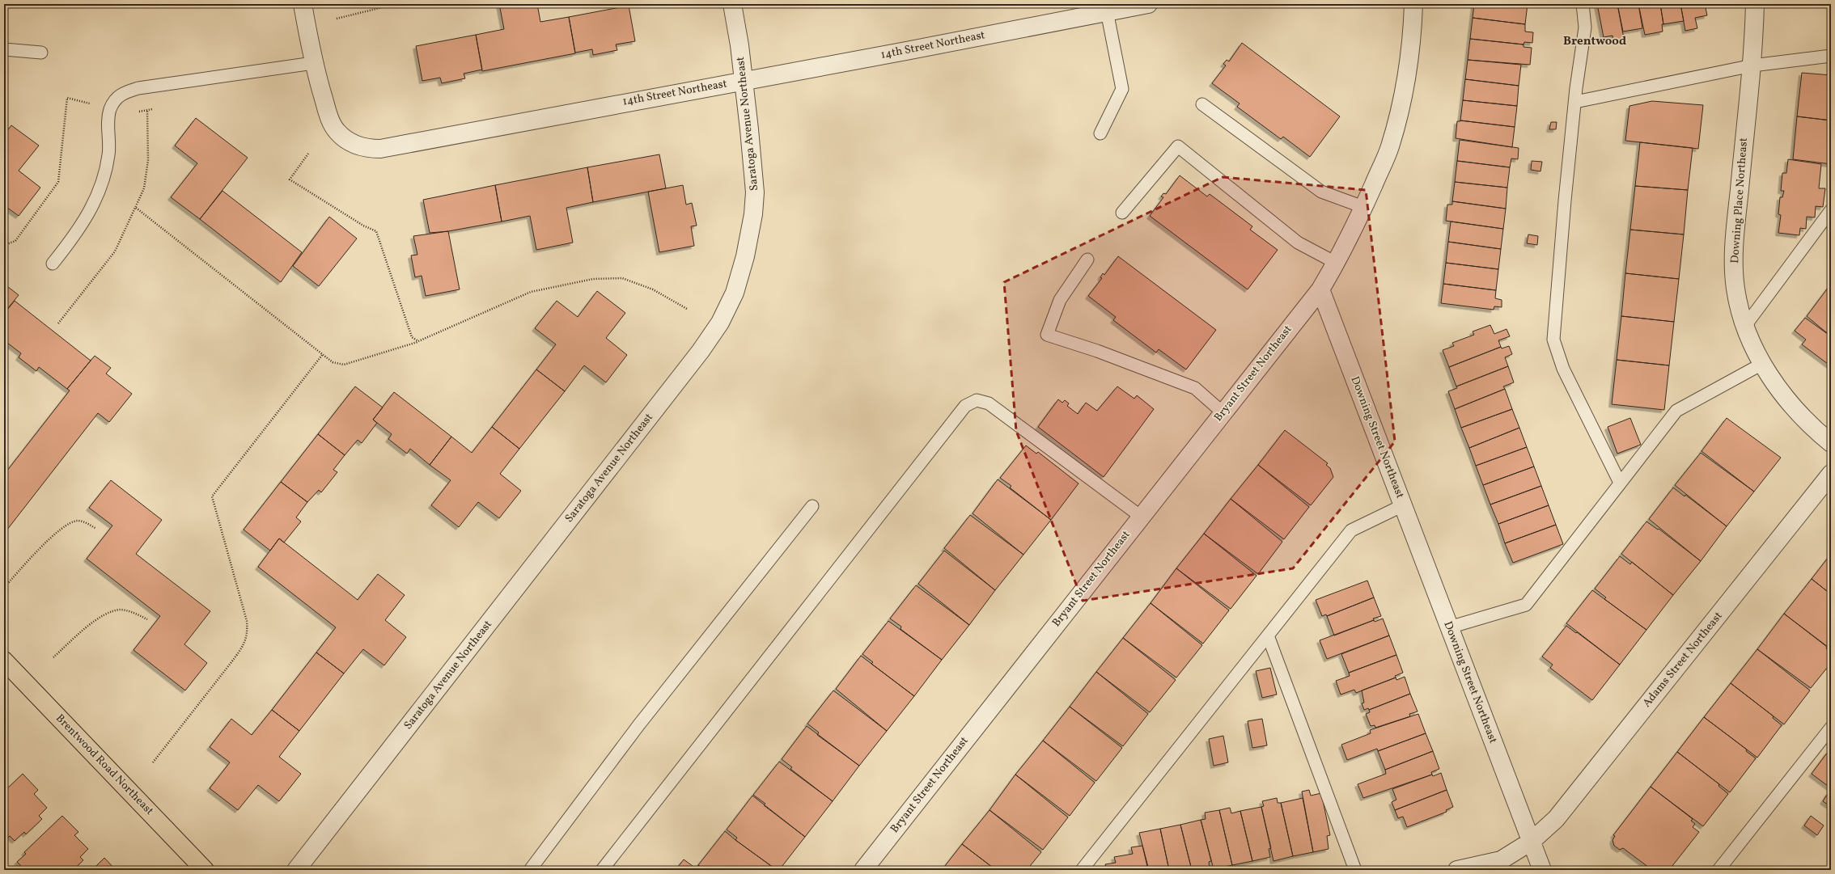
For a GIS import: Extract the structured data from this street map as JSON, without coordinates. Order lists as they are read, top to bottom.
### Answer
{
  "streets": {
    "main road": ["Brentwood Road Northeast"],
    "street": [
      "14th Street Northeast",
      "Saratoga Avenue Northeast",
      "Downing Place Northeast",
      "Bryant Street Northeast",
      "Downing Street Northeast",
      "Adams Street Northeast"
    ]
  },
  "crossings": [
    ["14th Street Northeast", "Saratoga Avenue Northeast"],
    ["Bryant Street Northeast", "Downing Street Northeast"],
    ["Downing Street Northeast", "Adams Street Northeast"]
  ],
  "districts": ["Brentwood"]
}
